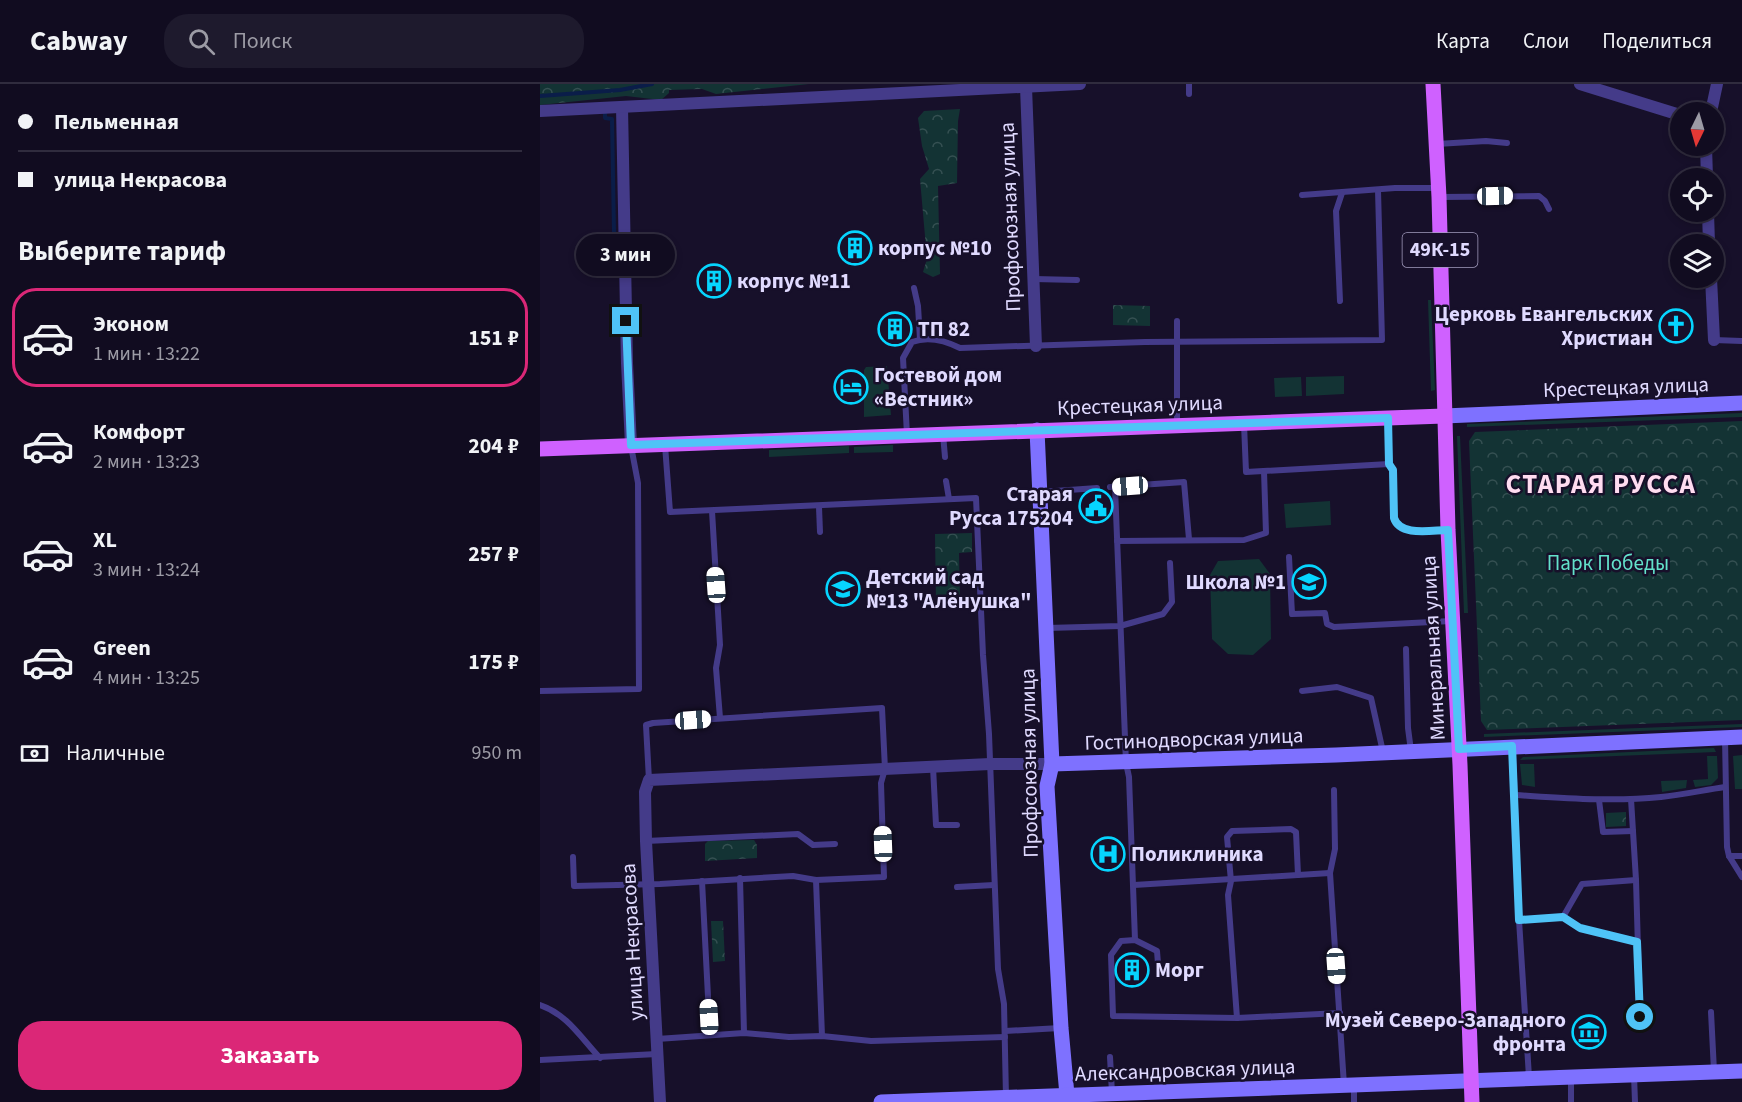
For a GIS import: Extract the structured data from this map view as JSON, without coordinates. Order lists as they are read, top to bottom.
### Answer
{
  "streets": {
    "main road": ["49К-15", "Крестецкая улица", "Минеральная улица"],
    "street": [
      "Профсоюзная улица",
      "Гостинодворская улица",
      "улица Некрасова",
      "Александровская улица"
    ]
  },
  "crossings": [
    ["Профсоюзная улица", "Крестецкая улица"],
    ["Профсоюзная улица", "Гостинодворская улица"],
    ["Профсоюзная улица", "Александровская улица"],
    ["Крестецкая улица", "Минеральная улица"],
    ["Минеральная улица", "Гостинодворская улица"],
    ["Минеральная улица", "Александровская улица"],
    ["Гостинодворская улица", "улица Некрасова"]
  ],
  "districts": ["СТАРАЯ РУССА"],
  "parks": ["Парк Победы"],
  "places": {
    "building": [
      "корпус №10",
      "корпус №11",
      "ТП 82",
      "Морг"
    ],
    "church": ["Церковь Евангельских Христиан"],
    "hotel": ["Гостевой дом «Вестник»"],
    "public building": ["Старая Русса 175204"],
    "school or university": ["Школа №1", "Детский сад №13 \"Алёнушка\""],
    "hospital": ["Поликлиника"],
    "museum": ["Музей Северо-Западного фронта"]
  },
  "north": "bottom",
  "page": {
    "header": "Cabway",
    "search": "Поиск",
    "nav": ["Карта", "Слои", "Поделиться"],
    "banner": ["Пельменная", "улица Некрасова"],
    "heading": "Выберите тариф",
    "bubble": "3 мин",
    "list": [
      {
        "name": "Эконом",
        "note": "1 мин · 13:22",
        "value": "151 ₽"
      },
      {
        "name": "Комфорт",
        "note": "2 мин · 13:23",
        "value": "204 ₽"
      },
      {
        "name": "XL",
        "note": "3 мин · 13:24",
        "value": "257 ₽"
      },
      {
        "name": "Green",
        "note": "4 мин · 13:25",
        "value": "175 ₽"
      }
    ],
    "pay": ["Наличные", "950 m"],
    "buttons": "Заказать"
  }
}
